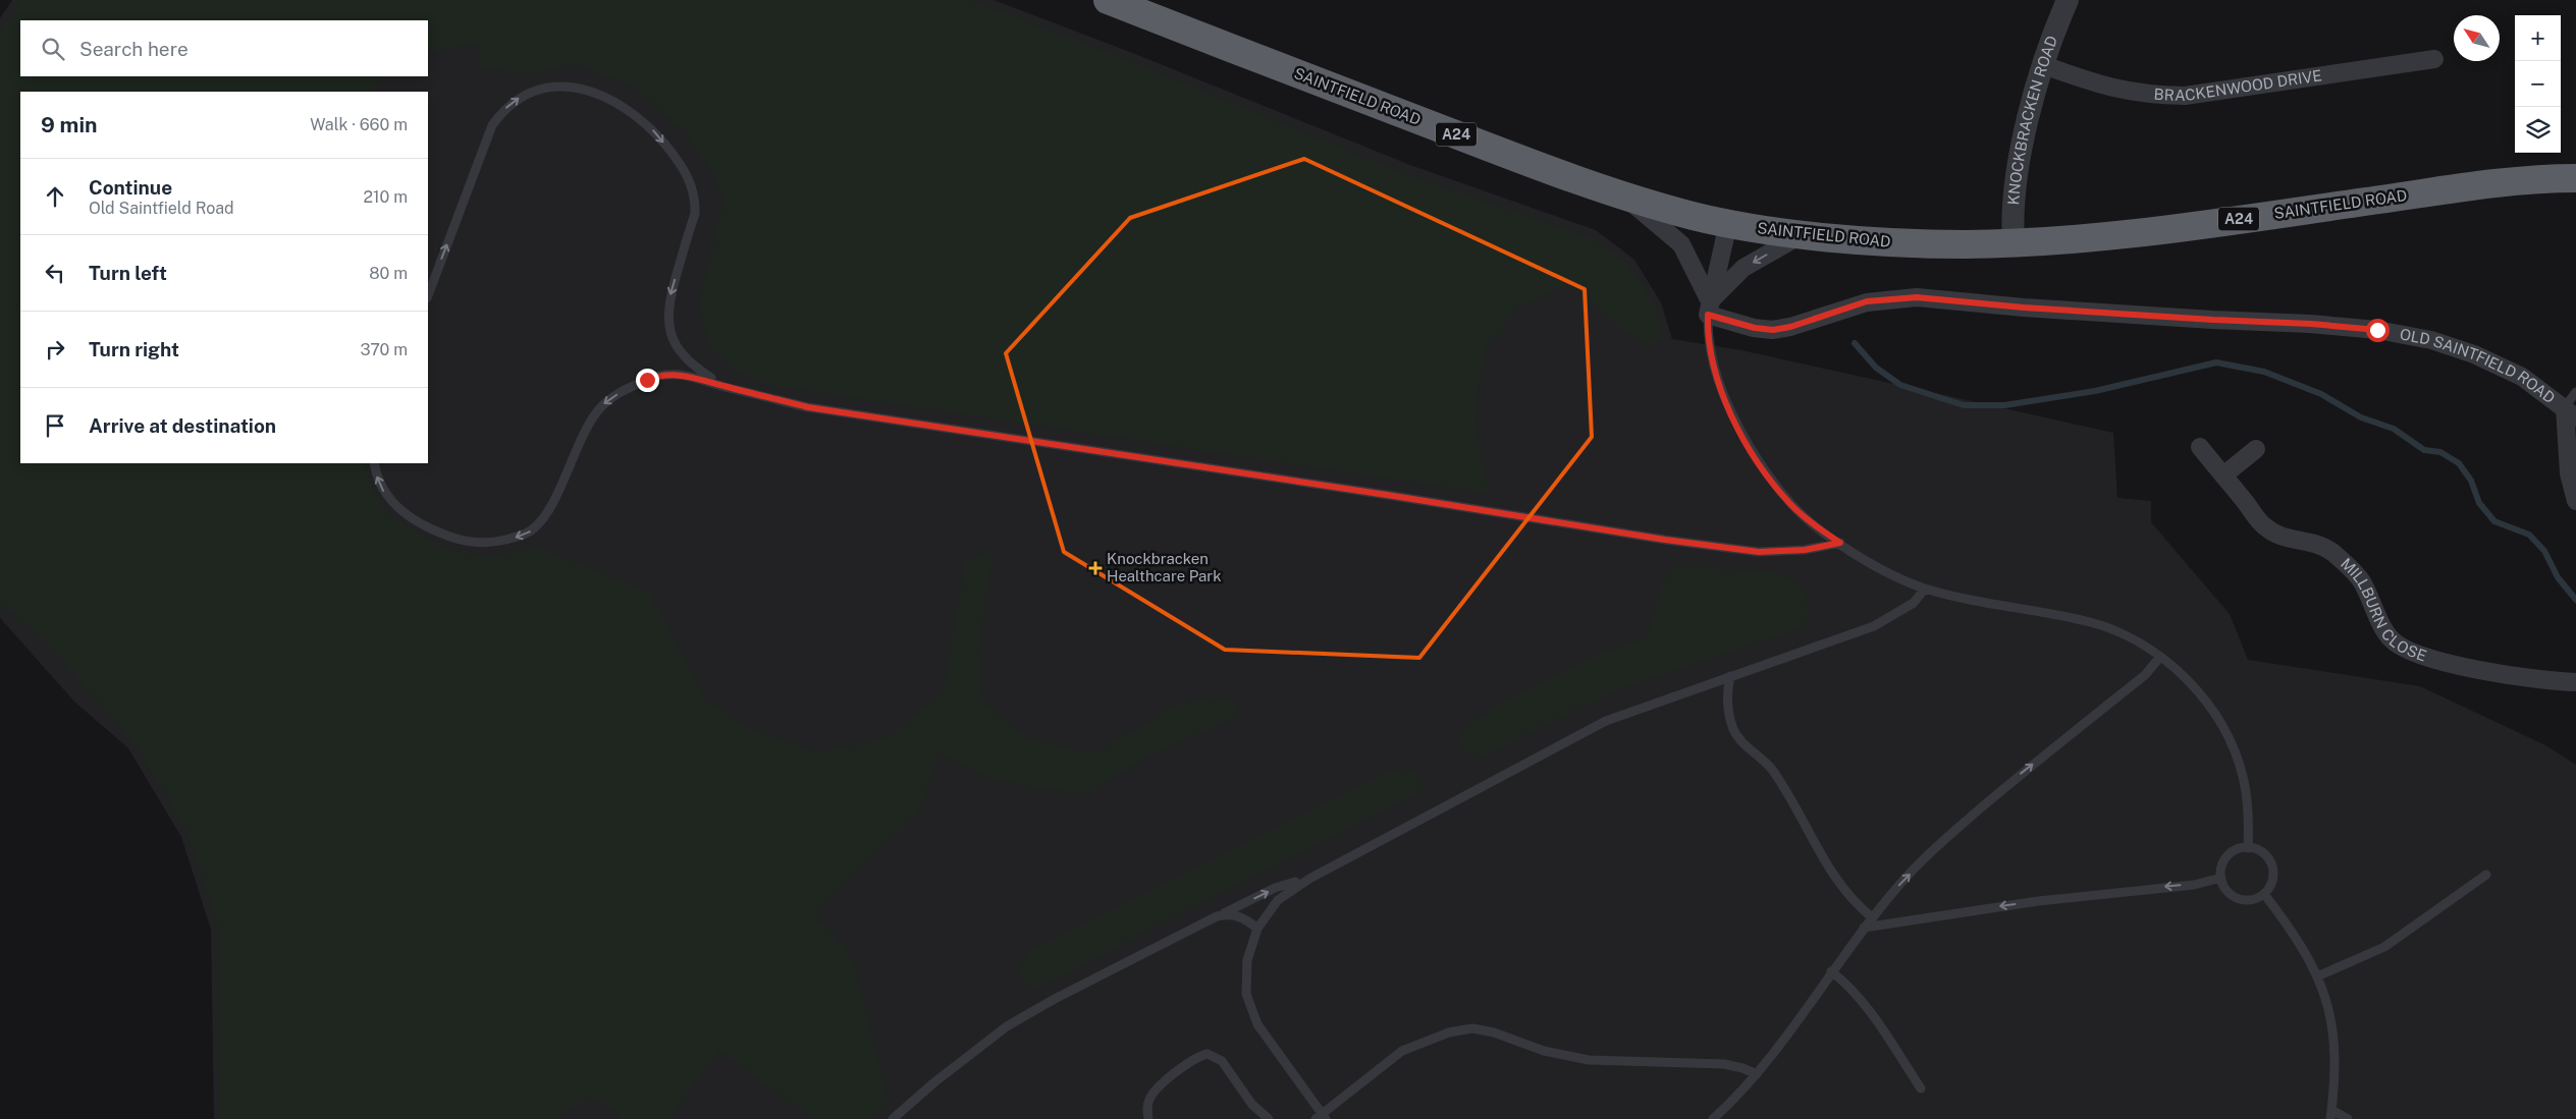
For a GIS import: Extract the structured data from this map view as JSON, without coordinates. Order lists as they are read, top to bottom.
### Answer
{
  "streets": {
    "highway": ["SAINTFIELD ROAD", "A24"],
    "street": [
      "BRACKENWOOD DRIVE",
      "KNOCKBRACKEN ROAD",
      "OLD SAINTFIELD ROAD",
      "MILLBURN CLOSE"
    ]
  },
  "crossings": [
    ["BRACKENWOOD DRIVE", "KNOCKBRACKEN ROAD"],
    ["SAINTFIELD ROAD", "KNOCKBRACKEN ROAD"]
  ],
  "places": {
    "health": ["Knockbracken Healthcare Park"]
  },
  "north": "top left",
  "page": {
    "map_buttons": ["+", "−"],
    "search": "Search here",
    "heading": ["9 min", "Walk · 660 m"],
    "list": [
      ["Continue", "Old Saintfield Road", "210 m"],
      ["Turn left", "80 m"],
      ["Turn right", "370 m"],
      "Arrive at destination"
    ]
  }
}
